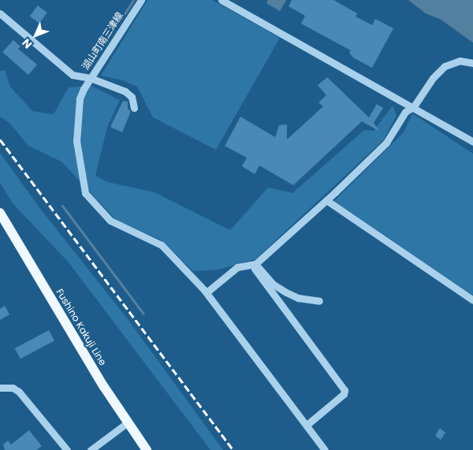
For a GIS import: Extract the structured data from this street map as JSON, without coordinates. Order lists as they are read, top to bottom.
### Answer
{
  "streets": {
    "main road": ["Fushino Kakuji Line"],
    "street": ["湖山町南三津線"]
  },
  "north": "bottom left"
}
